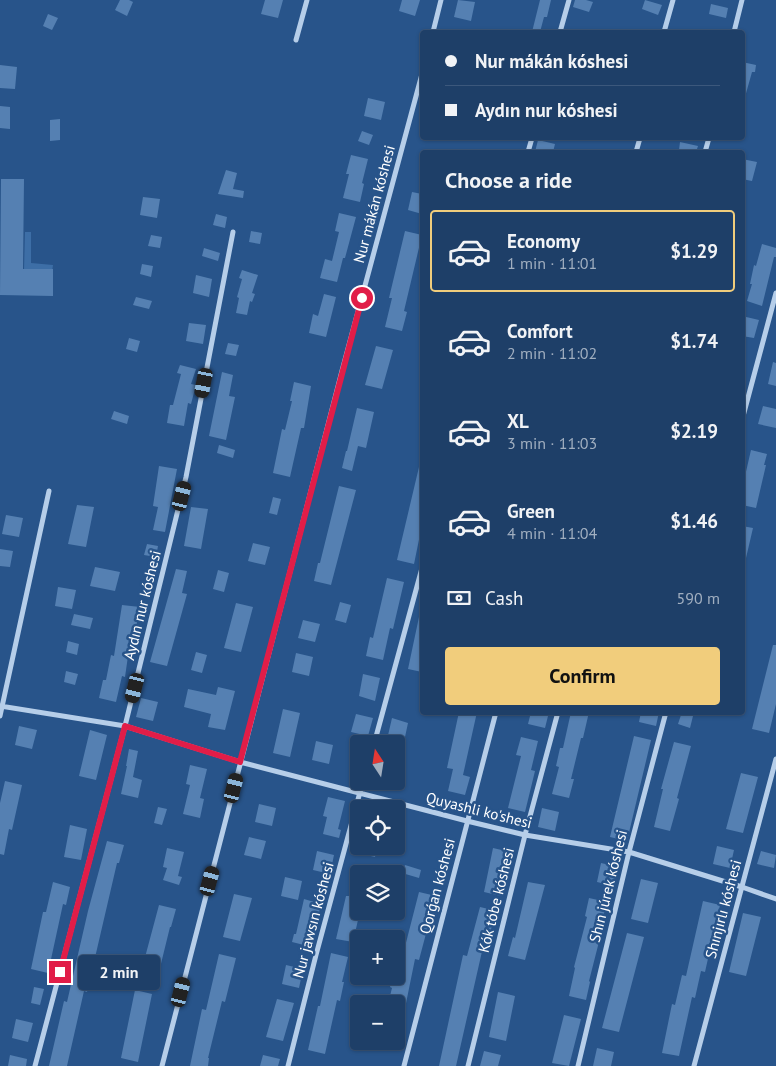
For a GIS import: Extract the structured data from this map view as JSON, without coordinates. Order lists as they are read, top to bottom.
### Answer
{
  "streets": {
    "street": [
      "Nur mákán kóshesi",
      "Aydın nur kóshesi",
      "Quyashli ko'shesi",
      "Qorǵan kóshesi",
      "Shın júrek kóshesi",
      "Kók tóbe kóshesi",
      "Shınjırlı kóshesi",
      "Nur jawsın kóshesi"
    ]
  },
  "crossings": [
    ["Nur mákán kóshesi", "Quyashli ko'shesi"],
    ["Aydın nur kóshesi", "Quyashli ko'shesi"],
    ["Quyashli ko'shesi", "Qorǵan kóshesi"],
    ["Quyashli ko'shesi", "Shın júrek kóshesi"],
    ["Quyashli ko'shesi", "Kók tóbe kóshesi"],
    ["Quyashli ko'shesi", "Shınjırlı kóshesi"],
    ["Quyashli ko'shesi", "Nur jawsın kóshesi"]
  ],
  "north": "top",
  "page": {
    "banner": ["Nur mákán kóshesi", "Aydın nur kóshesi"],
    "heading": "Choose a ride",
    "list": [
      {
        "name": "Economy",
        "note": "1 min · 11:01",
        "value": "$1.29"
      },
      {
        "name": "Comfort",
        "note": "2 min · 11:02",
        "value": "$1.74"
      },
      {
        "name": "XL",
        "note": "3 min · 11:03",
        "value": "$2.19"
      },
      {
        "name": "Green",
        "note": "4 min · 11:04",
        "value": "$1.46"
      }
    ],
    "pay": ["Cash", "590 m"],
    "buttons": "Confirm",
    "map_buttons": ["+", "−"],
    "bubble": "2 min"
  }
}
